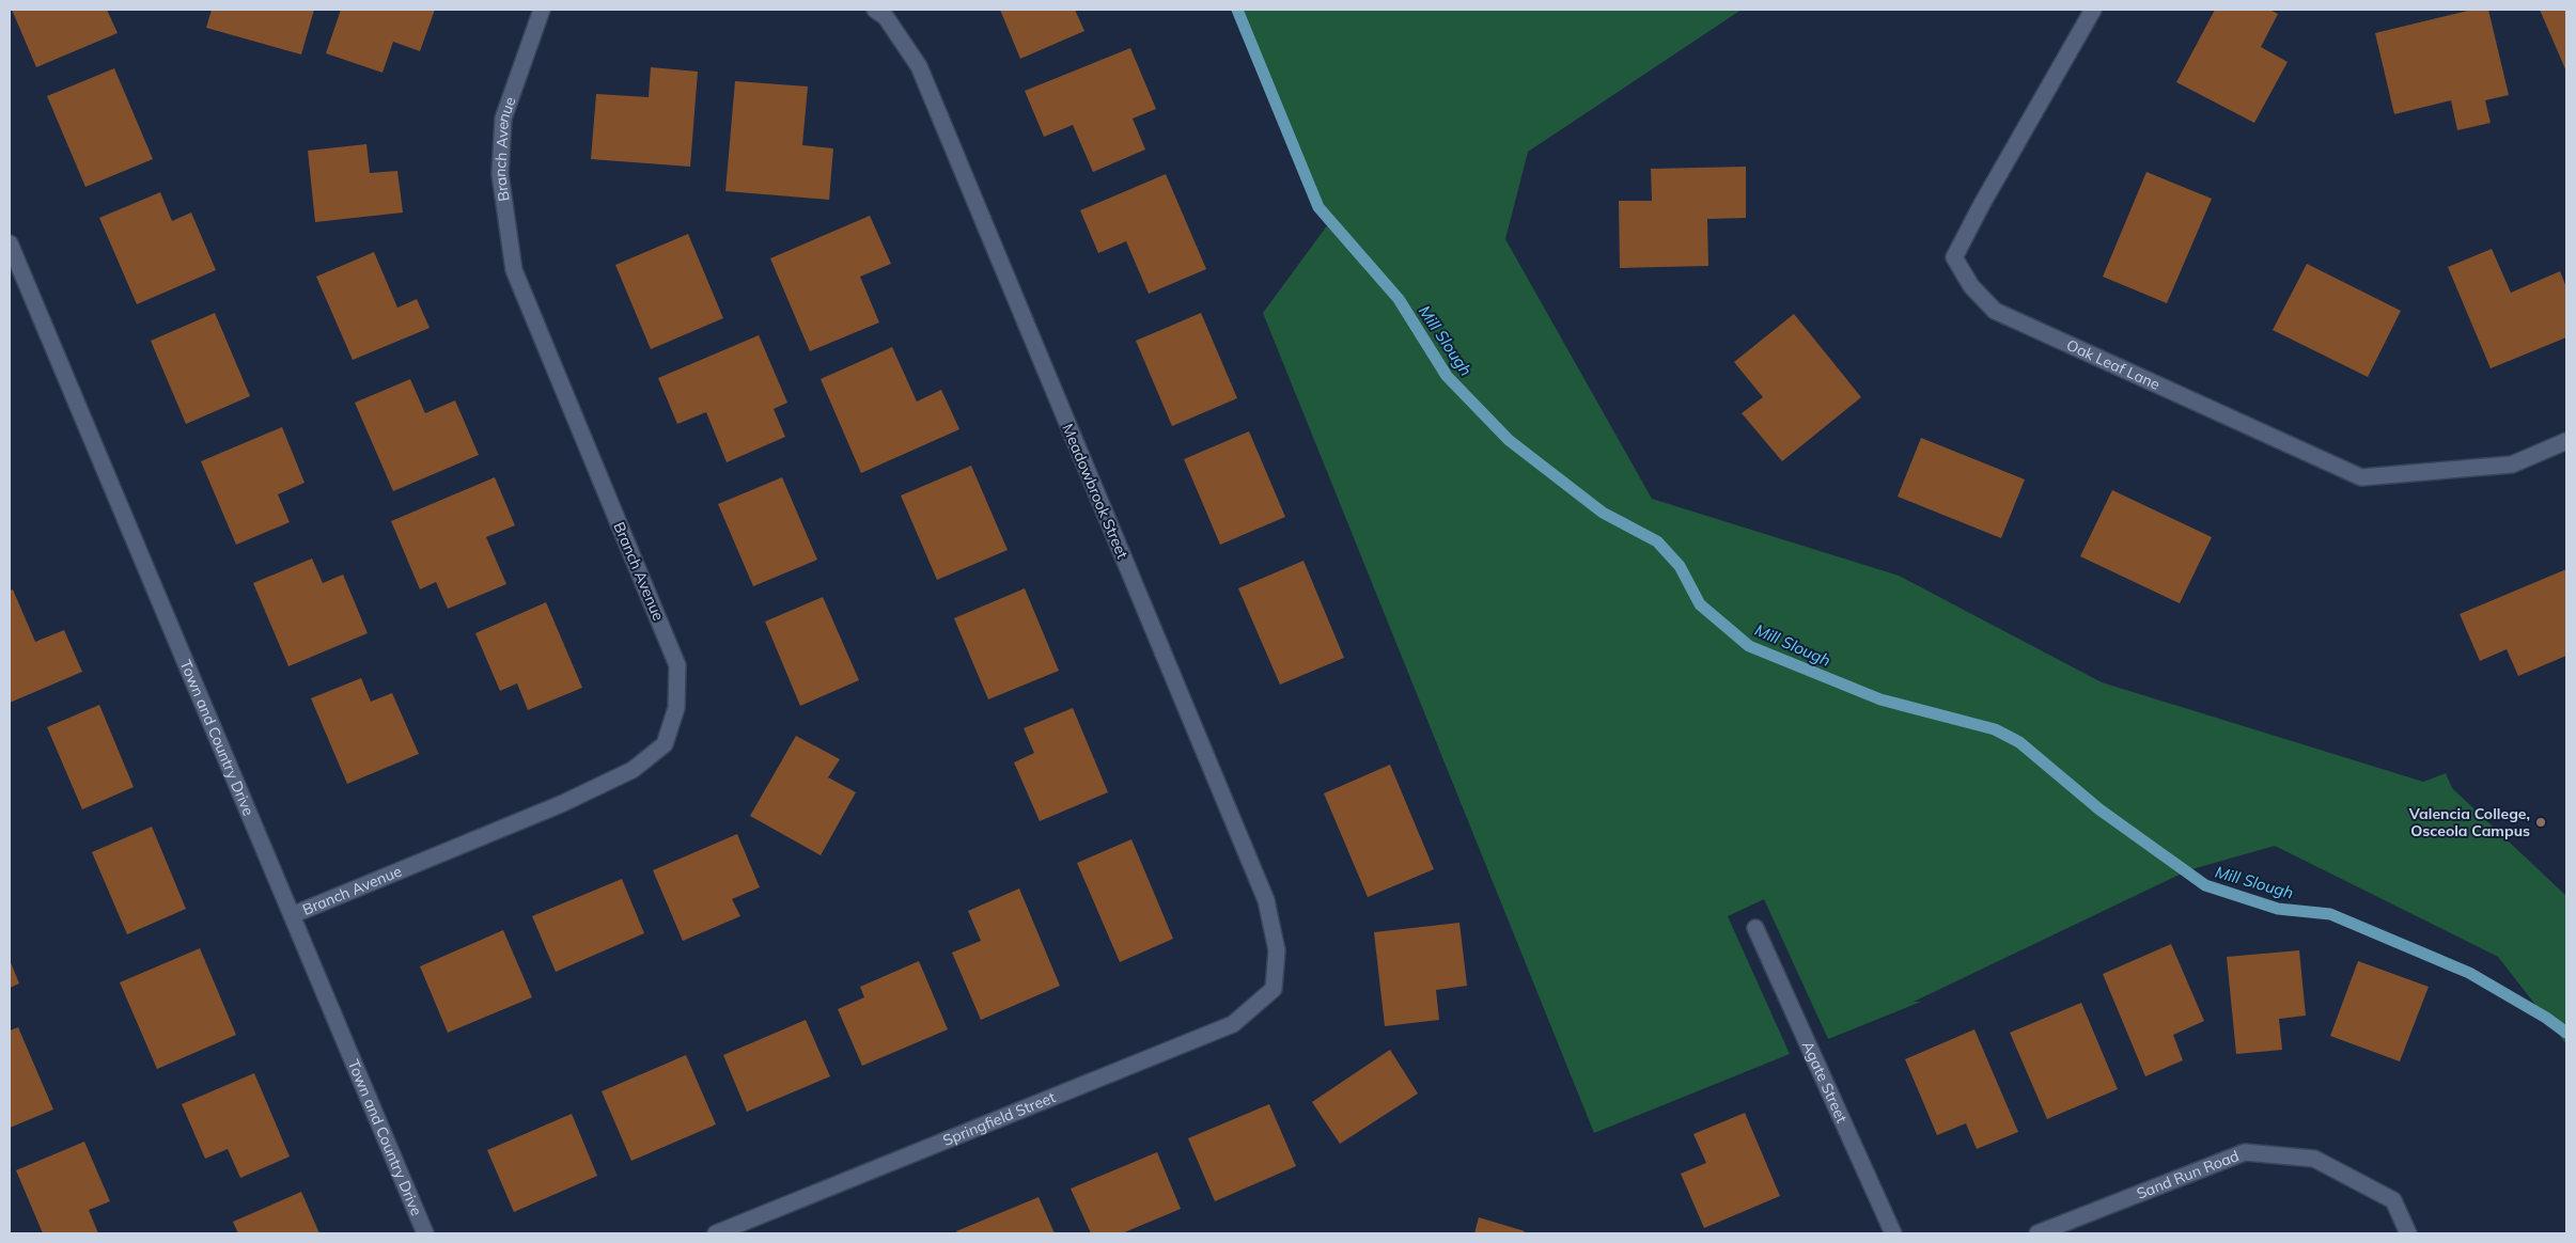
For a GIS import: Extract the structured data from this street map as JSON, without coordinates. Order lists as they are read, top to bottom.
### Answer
{
  "streets": {
    "street": [
      "Branch Avenue",
      "Oak Leaf Lane",
      "Meadowbrook Street",
      "Town and Country Drive",
      "Agate Street",
      "Springfield Street",
      "Sand Run Road"
    ]
  },
  "crossings": [
    ["Branch Avenue", "Town and Country Drive"],
    ["Meadowbrook Street", "Springfield Street"]
  ],
  "water": ["Mill Slough"],
  "places": ["Valencia College, Osceola Campus"]
}
